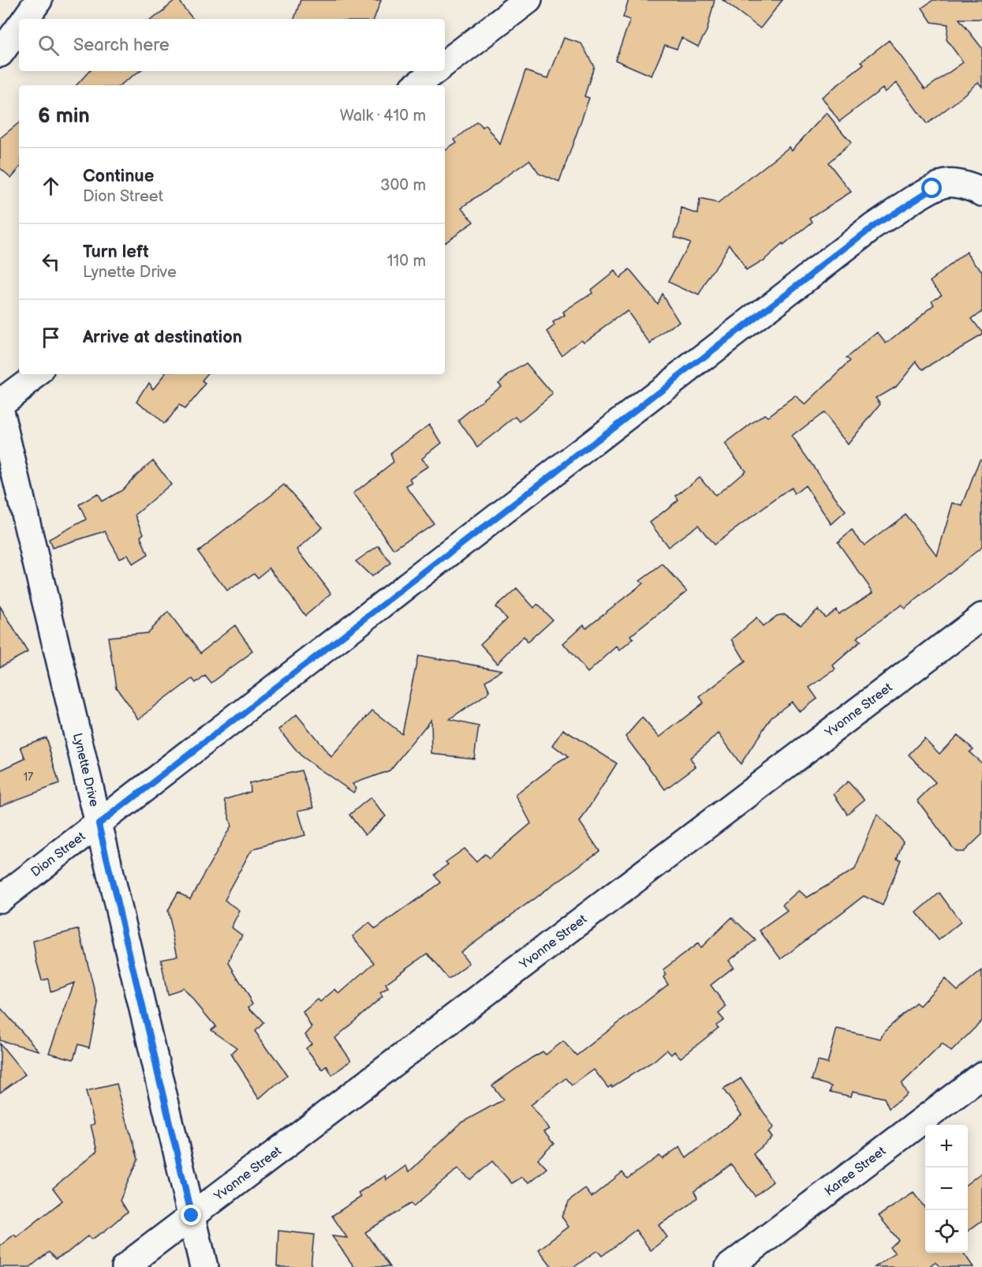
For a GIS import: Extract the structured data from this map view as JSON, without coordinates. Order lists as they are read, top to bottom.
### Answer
{
  "streets": {
    "street": [
      "Yvonne Street",
      "Lynette Drive",
      "Dion Street",
      "Karee Street"
    ]
  },
  "crossings": [
    ["Yvonne Street", "Lynette Drive"],
    ["Lynette Drive", "Dion Street"]
  ],
  "house_numbers": ["17"],
  "page": {
    "search": "Search here",
    "heading": ["6 min", "Walk · 410 m"],
    "list": [
      ["Continue", "Dion Street", "300 m"],
      ["Turn left", "Lynette Drive", "110 m"],
      "Arrive at destination"
    ],
    "map_buttons": ["+", "−"]
  }
}
